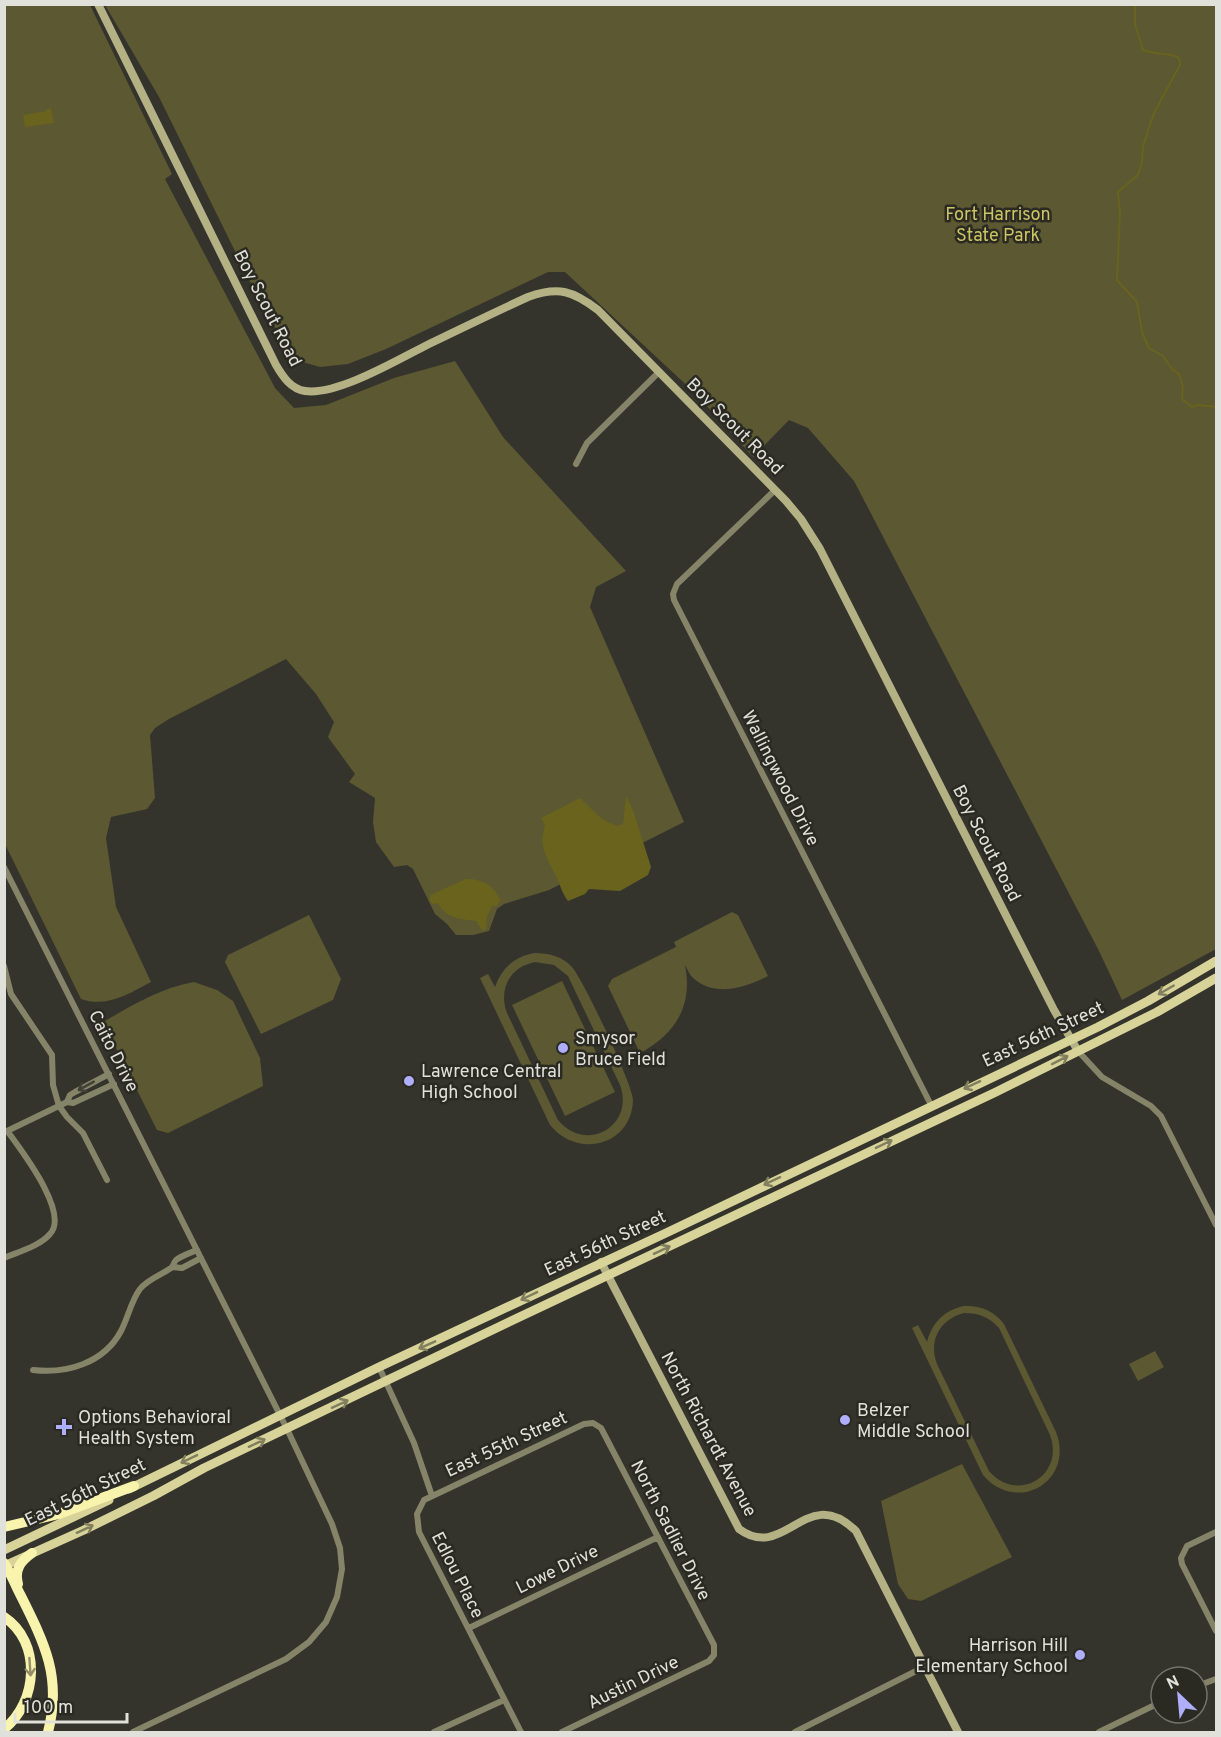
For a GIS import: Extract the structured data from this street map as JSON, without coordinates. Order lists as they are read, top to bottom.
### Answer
{
  "streets": {
    "main road": ["East 56th Street"],
    "street": [
      "Boy Scout Road",
      "Wallingwood Drive",
      "Caito Drive",
      "North Richardt Avenue",
      "East 55th Street",
      "North Sadlier Drive",
      "Lowe Drive",
      "Edlou Place",
      "Austin Drive"
    ]
  },
  "crossings": [
    ["Boy Scout Road", "Wallingwood Drive"],
    ["Boy Scout Road", "East 56th Street"],
    ["Wallingwood Drive", "East 56th Street"],
    ["East 56th Street", "Caito Drive"],
    ["East 56th Street", "North Richardt Avenue"],
    ["East 55th Street", "North Sadlier Drive"],
    ["East 55th Street", "Edlou Place"],
    ["North Sadlier Drive", "Lowe Drive"],
    ["North Sadlier Drive", "Austin Drive"],
    ["Lowe Drive", "Edlou Place"]
  ],
  "parks": ["Fort Harrison State Park"],
  "places": {
    "other": [
      "Smysor Bruce Field",
      "Lawrence Central High School",
      "Belzer Middle School",
      "Harrison Hill Elementary School"
    ],
    "health": ["Options Behavioral Health System"]
  },
  "scale_bar": "100 m",
  "north": "top left"
}
